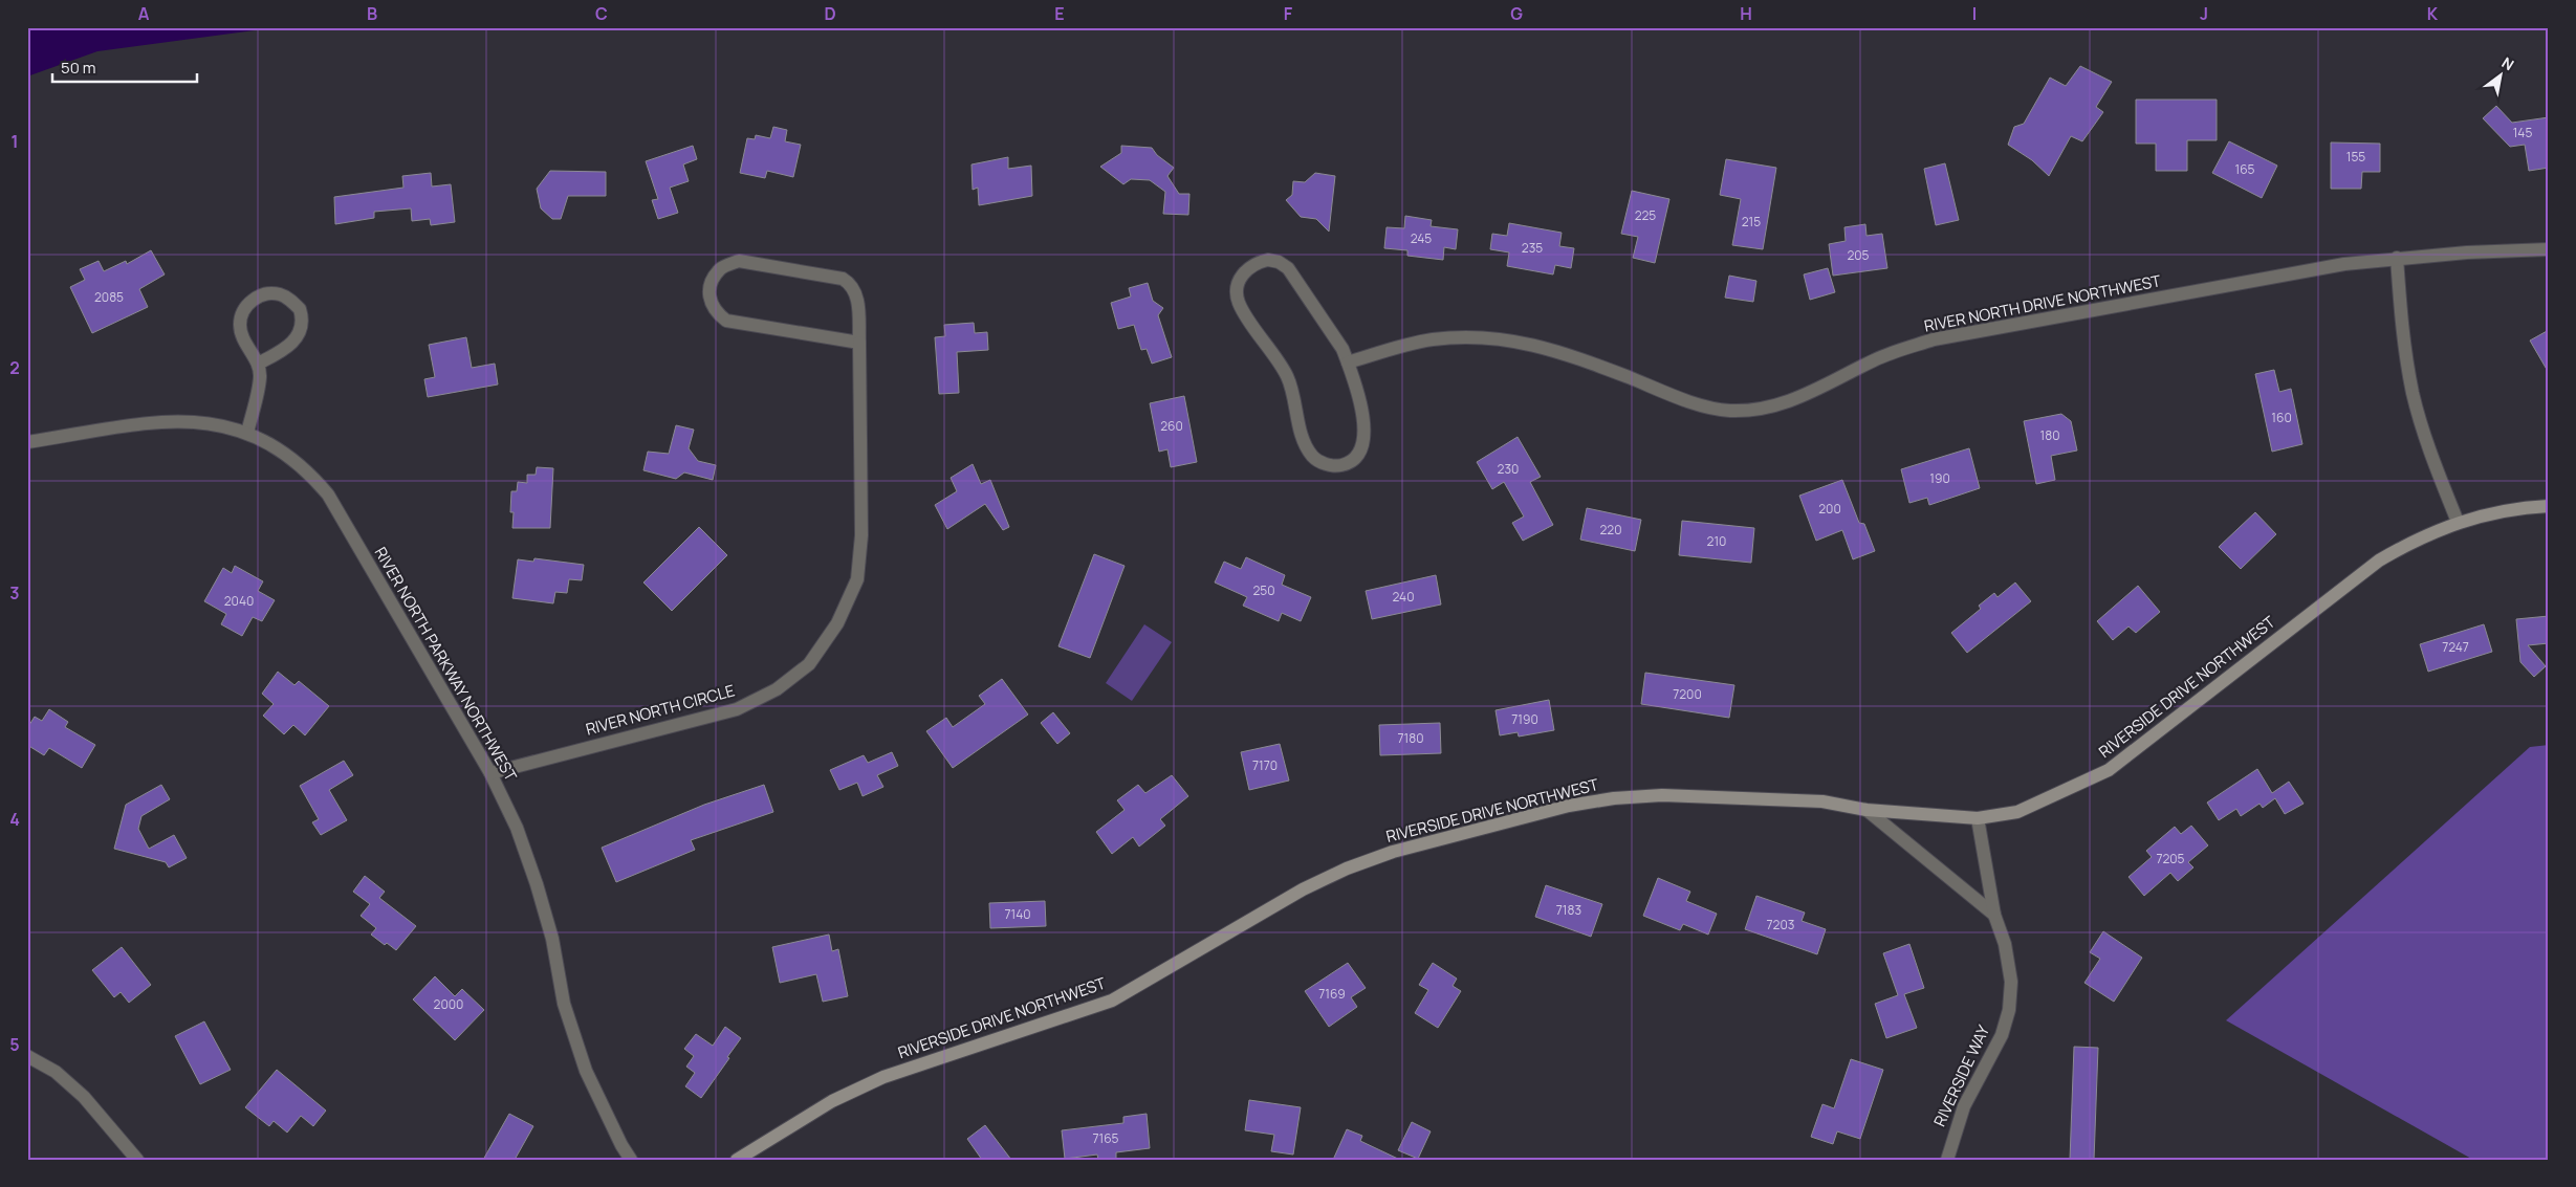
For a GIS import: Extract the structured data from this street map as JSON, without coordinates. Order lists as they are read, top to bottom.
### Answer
{
  "streets": {
    "street": [
      "RIVER NORTH DRIVE NORTHWEST",
      "RIVER NORTH PARKWAY NORTHWEST",
      "RIVERSIDE DRIVE NORTHWEST",
      "RIVER NORTH CIRCLE",
      "RIVERSIDE WAY"
    ]
  },
  "crossings": [
    ["RIVER NORTH PARKWAY NORTHWEST", "RIVER NORTH CIRCLE"],
    ["RIVERSIDE DRIVE NORTHWEST", "RIVERSIDE WAY"]
  ],
  "house_numbers": [
    "145",
    "155",
    "165",
    "225",
    "215",
    "245",
    "235",
    "205",
    "2085",
    "160",
    "260",
    "180",
    "230",
    "190",
    "200",
    "220",
    "210",
    "250",
    "240",
    "2040",
    "7247",
    "7200",
    "7190",
    "7180",
    "7170",
    "7205",
    "7183",
    "7140",
    "7203",
    "7169",
    "2000",
    "7165"
  ],
  "scale_bar": "50 m",
  "north": "top right",
  "grid": {
    "columns": [
      "A",
      "B",
      "C",
      "D",
      "E",
      "F",
      "G",
      "H",
      "I",
      "J",
      "K"
    ],
    "rows": [
      "1",
      "2",
      "3",
      "4",
      "5"
    ]
  }
}
